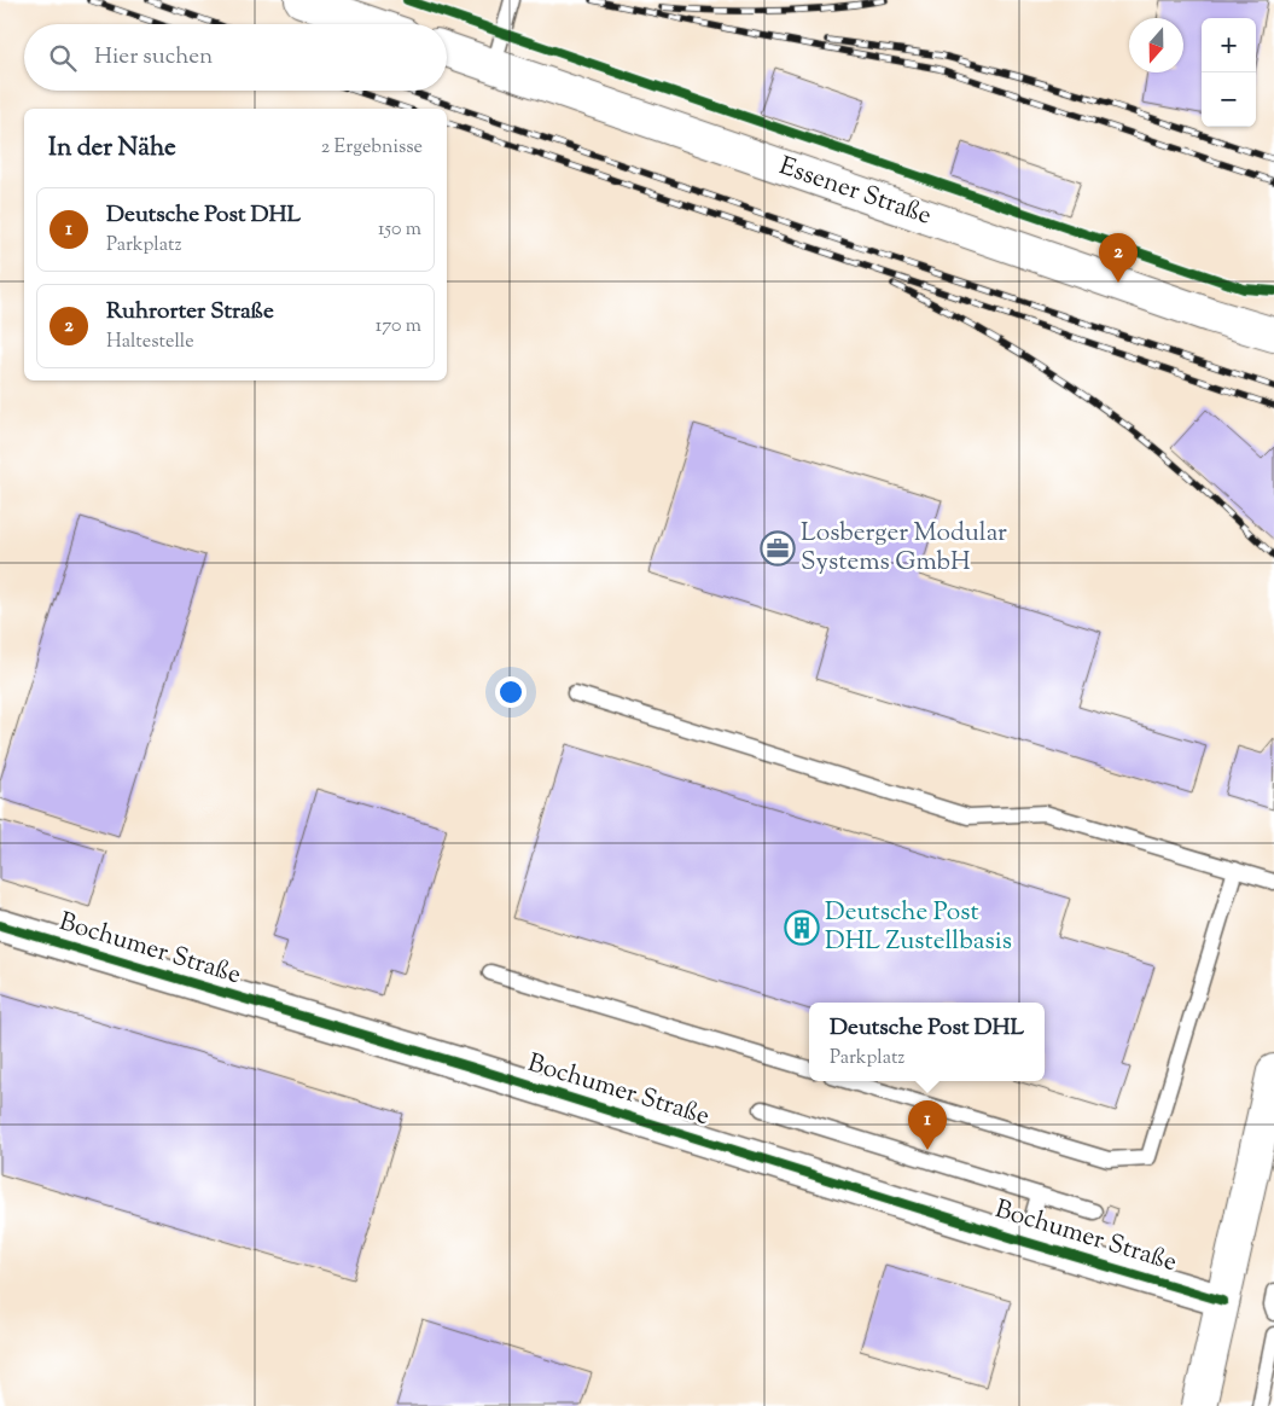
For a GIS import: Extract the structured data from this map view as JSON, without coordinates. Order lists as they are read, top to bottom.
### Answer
{
  "streets": {
    "street": ["Essener Straße", "Bochumer Straße"]
  },
  "places": {
    "office": ["Losberger Modular Systems GmbH"],
    "building": ["Deutsche Post DHL Zustellbasis"]
  },
  "north": "bottom",
  "page": {
    "map_buttons": ["+", "−"],
    "search": "Hier suchen",
    "heading": ["In der Nähe", "2 Ergebnisse"],
    "list": [
      {
        "mark": "1",
        "name": "Deutsche Post DHL",
        "note": "Parkplatz",
        "value": "150 m"
      },
      {
        "mark": "2",
        "name": "Ruhrorter Straße",
        "note": "Haltestelle",
        "value": "170 m"
      }
    ],
    "pins": ["2", "1"],
    "popup": ["Deutsche Post DHL", "Parkplatz"]
  }
}
